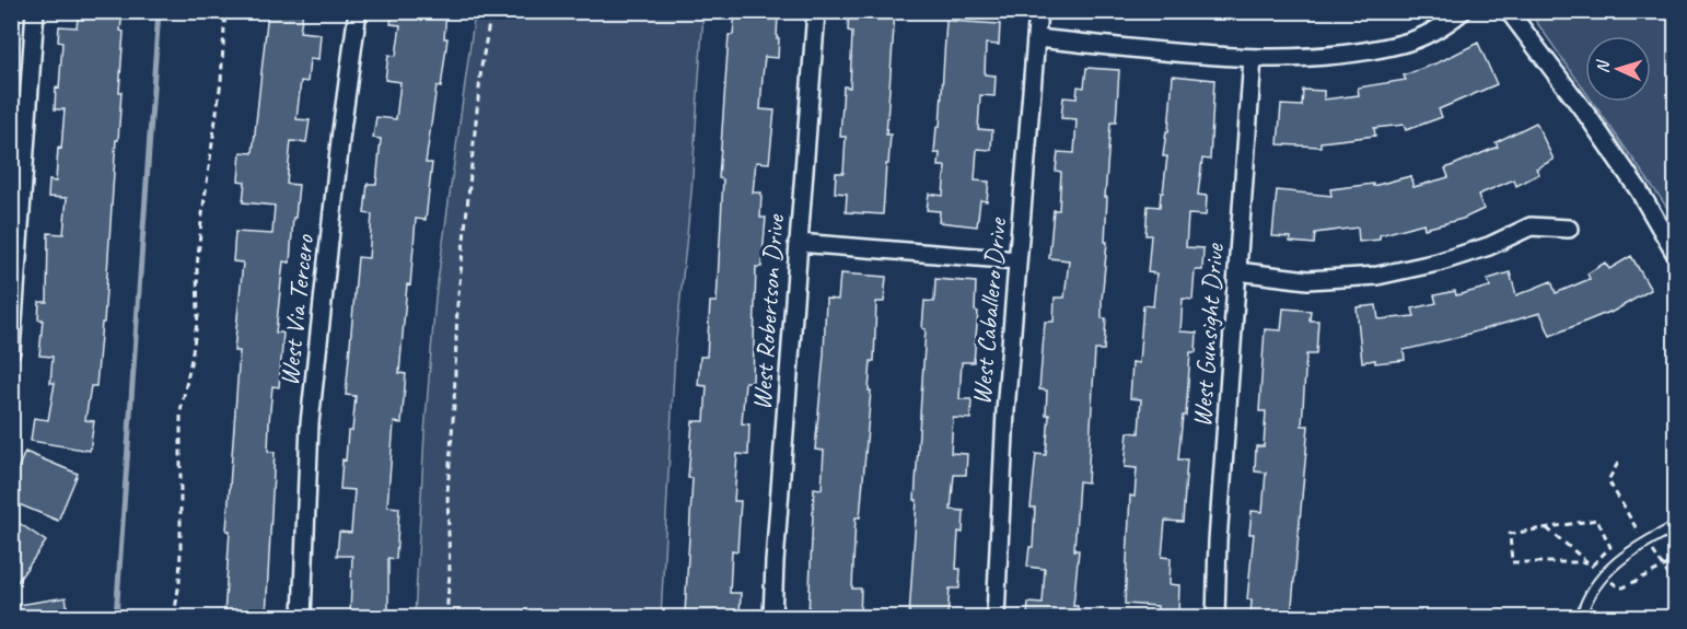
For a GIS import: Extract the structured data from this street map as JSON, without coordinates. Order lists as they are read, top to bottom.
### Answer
{
  "streets": {
    "street": [
      "West Via Tercero",
      "West Caballero Drive",
      "West Robertson Drive",
      "West Gunsight Drive"
    ]
  },
  "north": "left"
}
